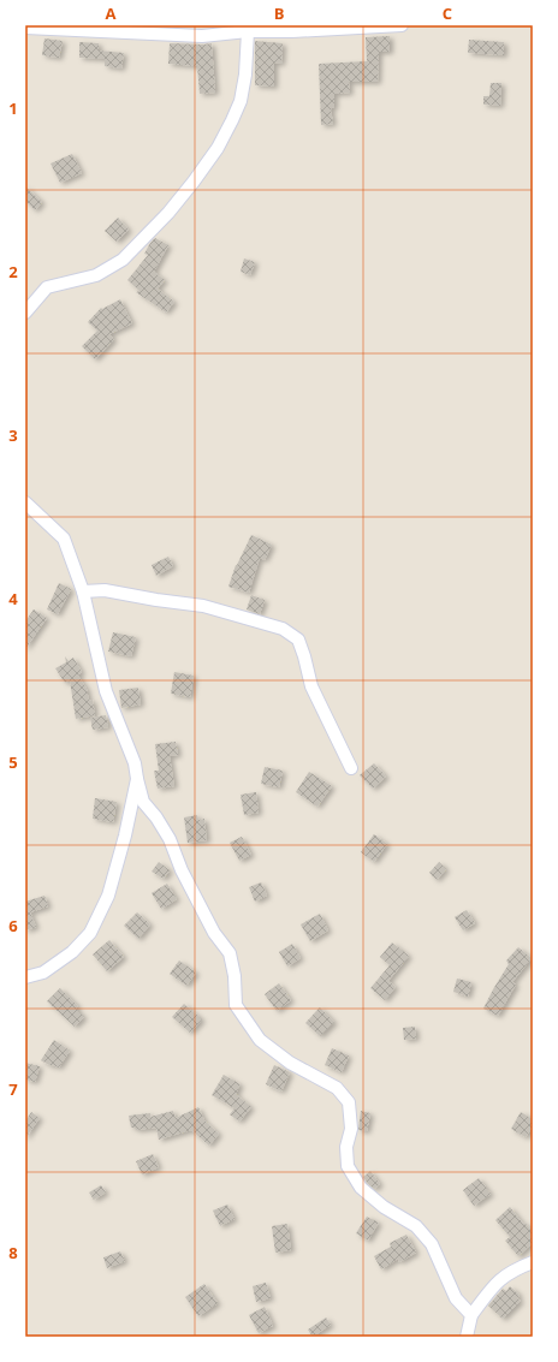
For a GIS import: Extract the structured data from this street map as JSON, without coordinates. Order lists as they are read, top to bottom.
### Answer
{
  "grid": {
    "columns": ["A", "B", "C"],
    "rows": [
      "1",
      "2",
      "3",
      "4",
      "5",
      "6",
      "7",
      "8"
    ]
  }
}
